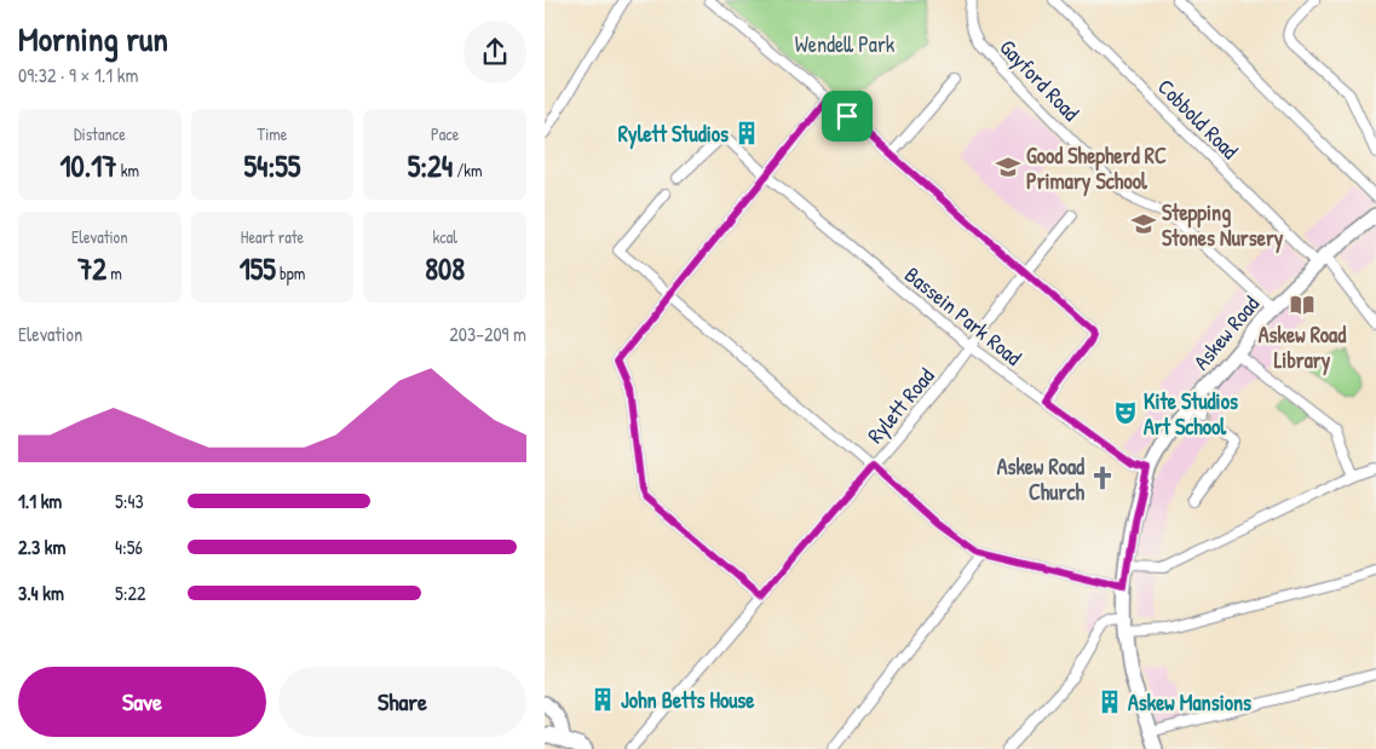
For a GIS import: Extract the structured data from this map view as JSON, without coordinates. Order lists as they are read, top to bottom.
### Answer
{
  "streets": {
    "main road": ["Askew Road"],
    "street": [
      "Gayford Road",
      "Cobbold Road",
      "Bassein Park Road",
      "Rylett Road"
    ]
  },
  "crossings": [
    ["Gayford Road", "Askew Road"],
    ["Cobbold Road", "Askew Road"],
    ["Bassein Park Road", "Askew Road"],
    ["Bassein Park Road", "Rylett Road"]
  ],
  "parks": ["Wendell Park"],
  "places": {
    "building": ["Rylett Studios", "John Betts House", "Askew Mansions"],
    "school or university": ["Good Shepherd RC Primary School", "Stepping Stones Nursery"],
    "library": ["Askew Road Library"],
    "theatre": ["Kite Studios Art School"],
    "church": ["Askew Road Church"]
  },
  "page": {
    "heading": ["Morning run", "09:32 · 9 × 1.1 km"],
    "stats": [
      ["Distance", "10.17 km"],
      ["Time", "54:55"],
      ["Pace", "5:24 /km"],
      ["Elevation", "72 m"],
      ["Heart rate", "155 bpm"],
      ["kcal", "808"]
    ],
    "chart": ["Elevation", "203–209 m"],
    "list": [
      {
        "name": "1.1 km",
        "note": "5:43"
      },
      {
        "name": "2.3 km",
        "note": "4:56"
      },
      {
        "name": "3.4 km",
        "note": "5:22"
      }
    ],
    "buttons": ["Save", "Share"]
  }
}
